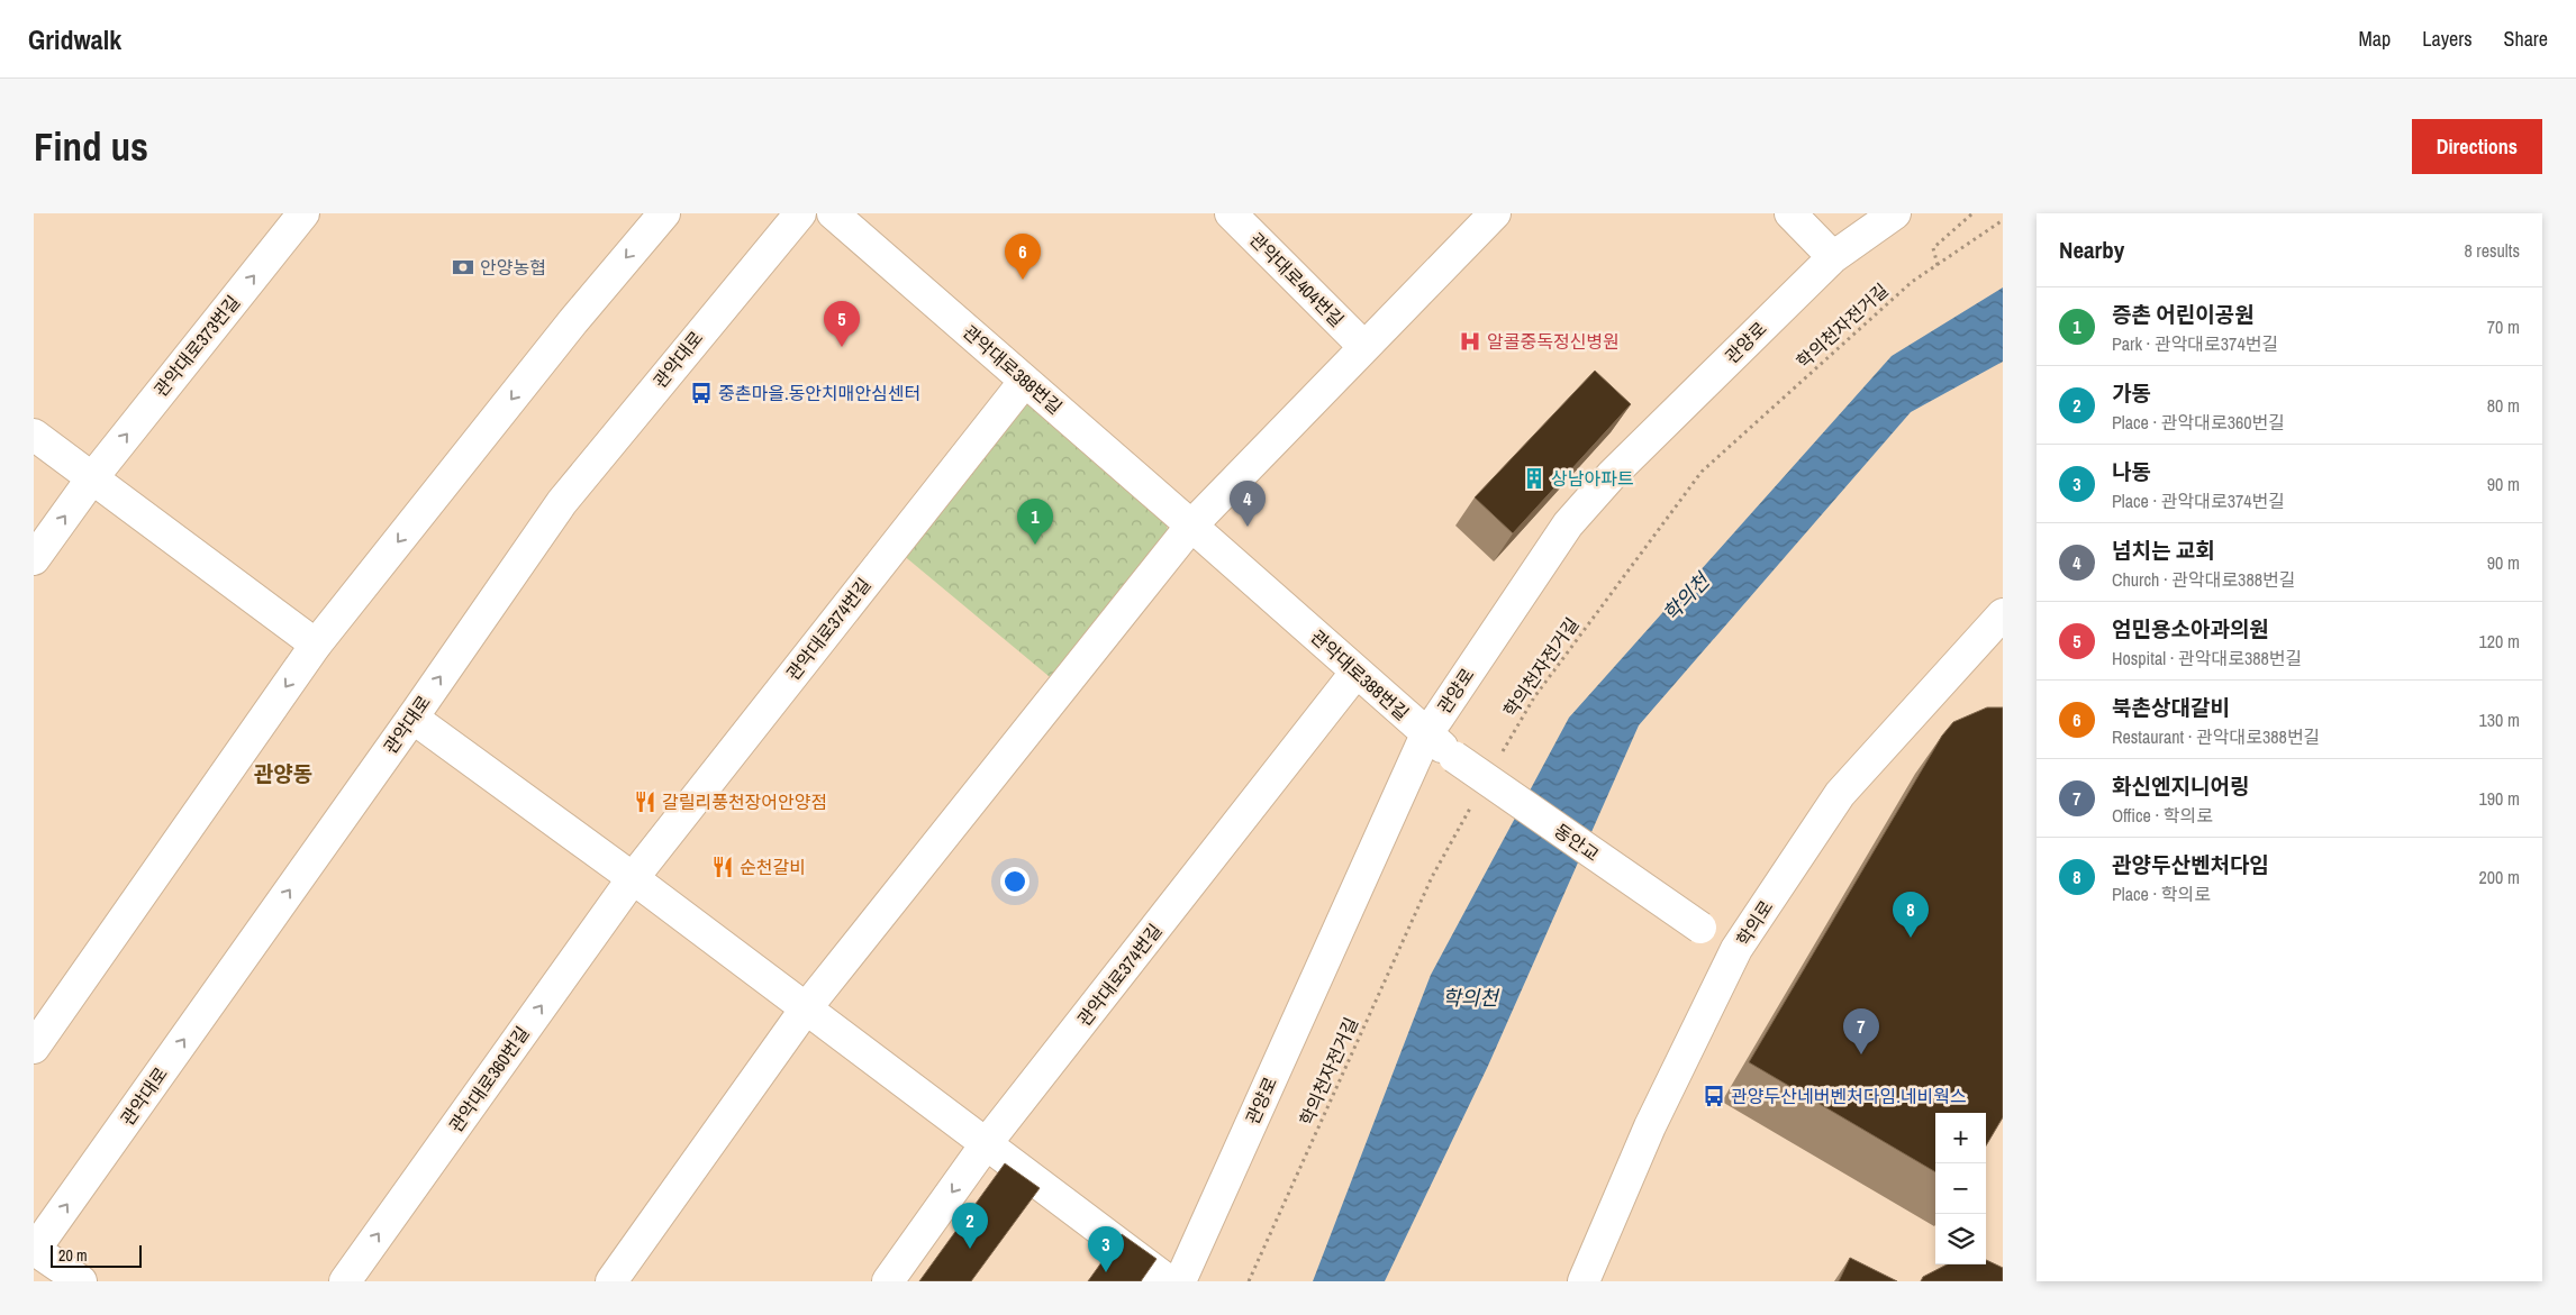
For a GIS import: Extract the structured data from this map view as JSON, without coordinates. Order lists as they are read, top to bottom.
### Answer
{
  "streets": {
    "street": [
      "관악대로404번길",
      "관양로",
      "관악대로373번길",
      "관악대로",
      "관악대로388번길",
      "관악대로374번길",
      "동안교",
      "학의로",
      "관악대로360번길"
    ],
    "path": ["학의천자전거길"]
  },
  "crossings": [
    ["관양로", "관악대로388번길"],
    ["관악대로388번길", "관악대로374번길"],
    ["관악대로388번길", "동안교"],
    ["관악대로374번길", "관악대로360번길"],
    ["동안교", "학의로"]
  ],
  "one_way": ["관악대로373번길"],
  "districts": ["관양동"],
  "water": ["학의천"],
  "places": {
    "bank": ["안양농협"],
    "hospital": ["알콜중독정신병원"],
    "bus stop": ["중촌마을.동안치매안심센터", "관양두산네버벤처다임.네비웍스"],
    "building": ["상남아파트"],
    "restaurant": ["갈릴리풍천장어안양점", "순천갈비"]
  },
  "scale_bar": "20 m",
  "page": {
    "header": "Gridwalk",
    "nav": ["Map", "Layers", "Share"],
    "buttons": "Directions",
    "title": "Find us",
    "heading": ["Nearby", "8 results"],
    "pins": [
      "6",
      "5",
      "4",
      "1",
      "8",
      "7",
      "2",
      "3"
    ],
    "list": [
      {
        "mark": "1",
        "name": "증촌 어린이공원",
        "note": "Park · 관악대로374번길",
        "value": "70 m"
      },
      {
        "mark": "2",
        "name": "가동",
        "note": "Place · 관악대로360번길",
        "value": "80 m"
      },
      {
        "mark": "3",
        "name": "나동",
        "note": "Place · 관악대로374번길",
        "value": "90 m"
      },
      {
        "mark": "4",
        "name": "넘치는 교회",
        "note": "Church · 관악대로388번길",
        "value": "90 m"
      },
      {
        "mark": "5",
        "name": "엄민용소아과의원",
        "note": "Hospital · 관악대로388번길",
        "value": "120 m"
      },
      {
        "mark": "6",
        "name": "북촌상대갈비",
        "note": "Restaurant · 관악대로388번길",
        "value": "130 m"
      },
      {
        "mark": "7",
        "name": "화신엔지니어링",
        "note": "Office · 학의로",
        "value": "190 m"
      },
      {
        "mark": "8",
        "name": "관양두산벤처다임",
        "note": "Place · 학의로",
        "value": "200 m"
      }
    ],
    "map_buttons": ["+", "−"],
    "scale": "20 m"
  }
}
